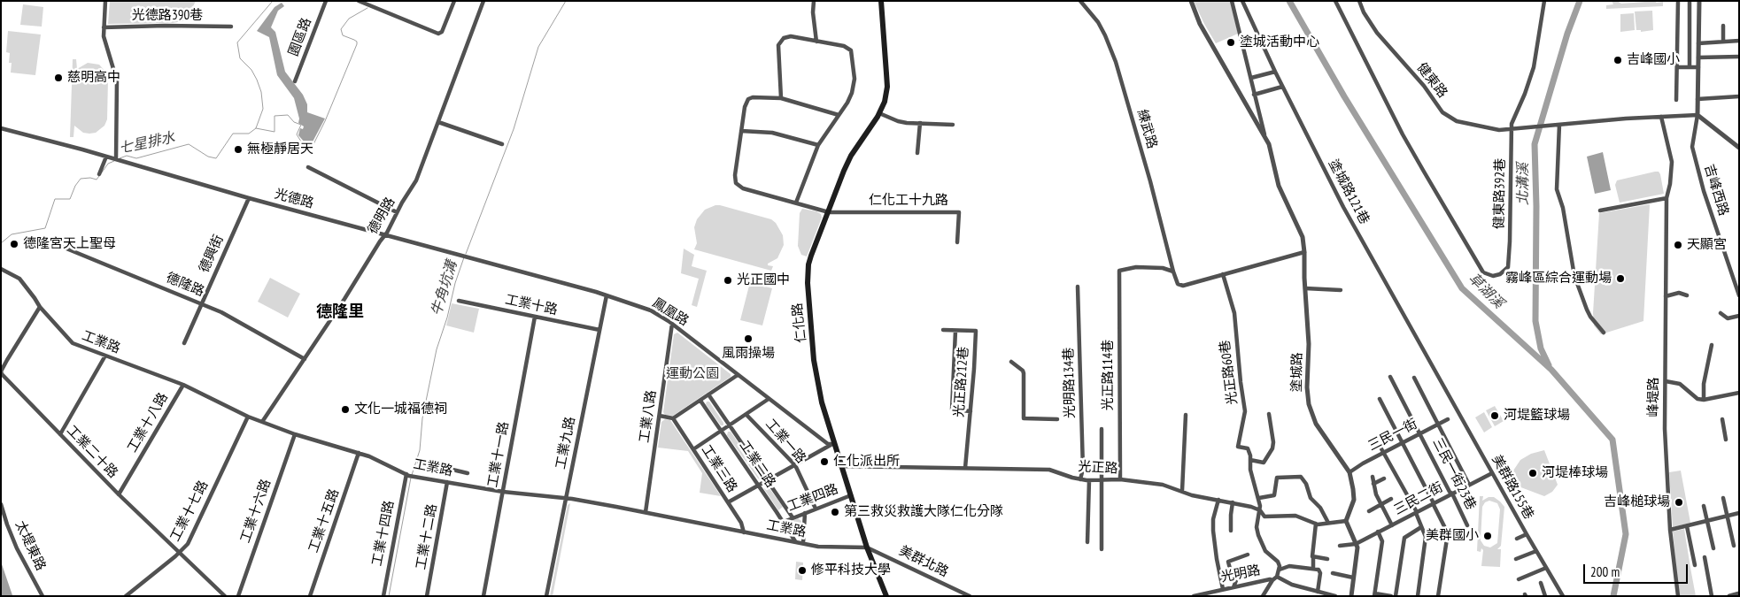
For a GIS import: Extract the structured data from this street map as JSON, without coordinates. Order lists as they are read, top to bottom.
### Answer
{
  "streets": {
    "main road": ["仁化路"],
    "street": [
      "光德路390巷",
      "園區路",
      "健東路",
      "練武路",
      "吉峰西路",
      "塗城路121巷",
      "健東路392巷",
      "光德路",
      "仁化工十九路",
      "德明路",
      "德興街",
      "德隆路",
      "工業十路",
      "鳳凰路",
      "工業路",
      "光正路60巷",
      "塗城路",
      "光正路114巷",
      "光正路212巷",
      "光明路134巷",
      "峰堤路",
      "工業八路",
      "工業十八路",
      "三民一街",
      "工業一路",
      "工業九路",
      "工業二十路",
      "工業十一路",
      "工業二路",
      "光正路",
      "工業三路",
      "三民一街23巷",
      "美群路155巷",
      "工業四路",
      "三民二街",
      "工業十七路",
      "工業十六路",
      "工業十五路",
      "工業十四路",
      "工業十二路",
      "太堤東路",
      "美群北路",
      "光明路"
    ]
  },
  "crossings": [
    ["健東路", "健東路392巷"],
    ["練武路", "光正路114巷"],
    ["塗城路121巷", "美群路155巷"],
    ["光德路", "德明路"],
    ["光德路", "德興街"],
    ["光德路", "鳳凰路"],
    ["仁化工十九路", "仁化路"],
    ["德明路", "德隆路"],
    ["德明路", "工業路"],
    ["德興街", "德隆路"],
    ["工業十路", "工業九路"],
    ["工業十路", "工業十一路"],
    ["鳳凰路", "仁化路"],
    ["鳳凰路", "工業八路"],
    ["鳳凰路", "工業九路"],
    ["仁化路", "工業路"],
    ["仁化路", "光正路"],
    ["仁化路", "工業四路"],
    ["仁化路", "美群北路"],
    ["工業路", "工業八路"],
    ["工業路", "工業十八路"],
    ["工業路", "工業九路"],
    ["工業路", "工業二十路"],
    ["工業路", "工業十一路"],
    ["工業路", "工業二路"],
    ["工業路", "工業三路"],
    ["工業路", "工業十七路"],
    ["工業路", "工業十六路"],
    ["工業路", "工業十五路"],
    ["工業路", "工業十四路"],
    ["工業路", "工業十二路"],
    ["工業路", "美群北路"],
    ["塗城路", "三民一街"],
    ["塗城路", "光正路"],
    ["光正路114巷", "光正路"],
    ["光正路212巷", "光正路"],
    ["光明路134巷", "光正路"],
    ["工業十八路", "工業二十路"],
    ["三民一街", "三民一街23巷"],
    ["工業一路", "工業四路"],
    ["工業二十路", "工業十七路"],
    ["工業二路", "工業四路"],
    ["三民一街23巷", "三民二街"],
    ["美群路155巷", "三民二街"]
  ],
  "districts": ["德隆里"],
  "water": [
    "七星排水",
    "北溝溪",
    "牛角坑溝",
    "草湖溪"
  ],
  "parks": ["運動公園"],
  "places": [
    "塗城活動中心",
    "吉峰國小",
    "慈明高中",
    "無極靜居天",
    "德隆宮天上聖母",
    "天顯宮",
    "霧峰區綜合運動場",
    "光正國中",
    "風雨操場",
    "文化一城福德祠",
    "河堤籃球場",
    "仁化派出所",
    "河堤棒球場",
    "吉峰槌球場",
    "第三救災救護大隊仁化分隊",
    "美群國小",
    "修平科技大學"
  ],
  "scale_bar": "200 m"
}
